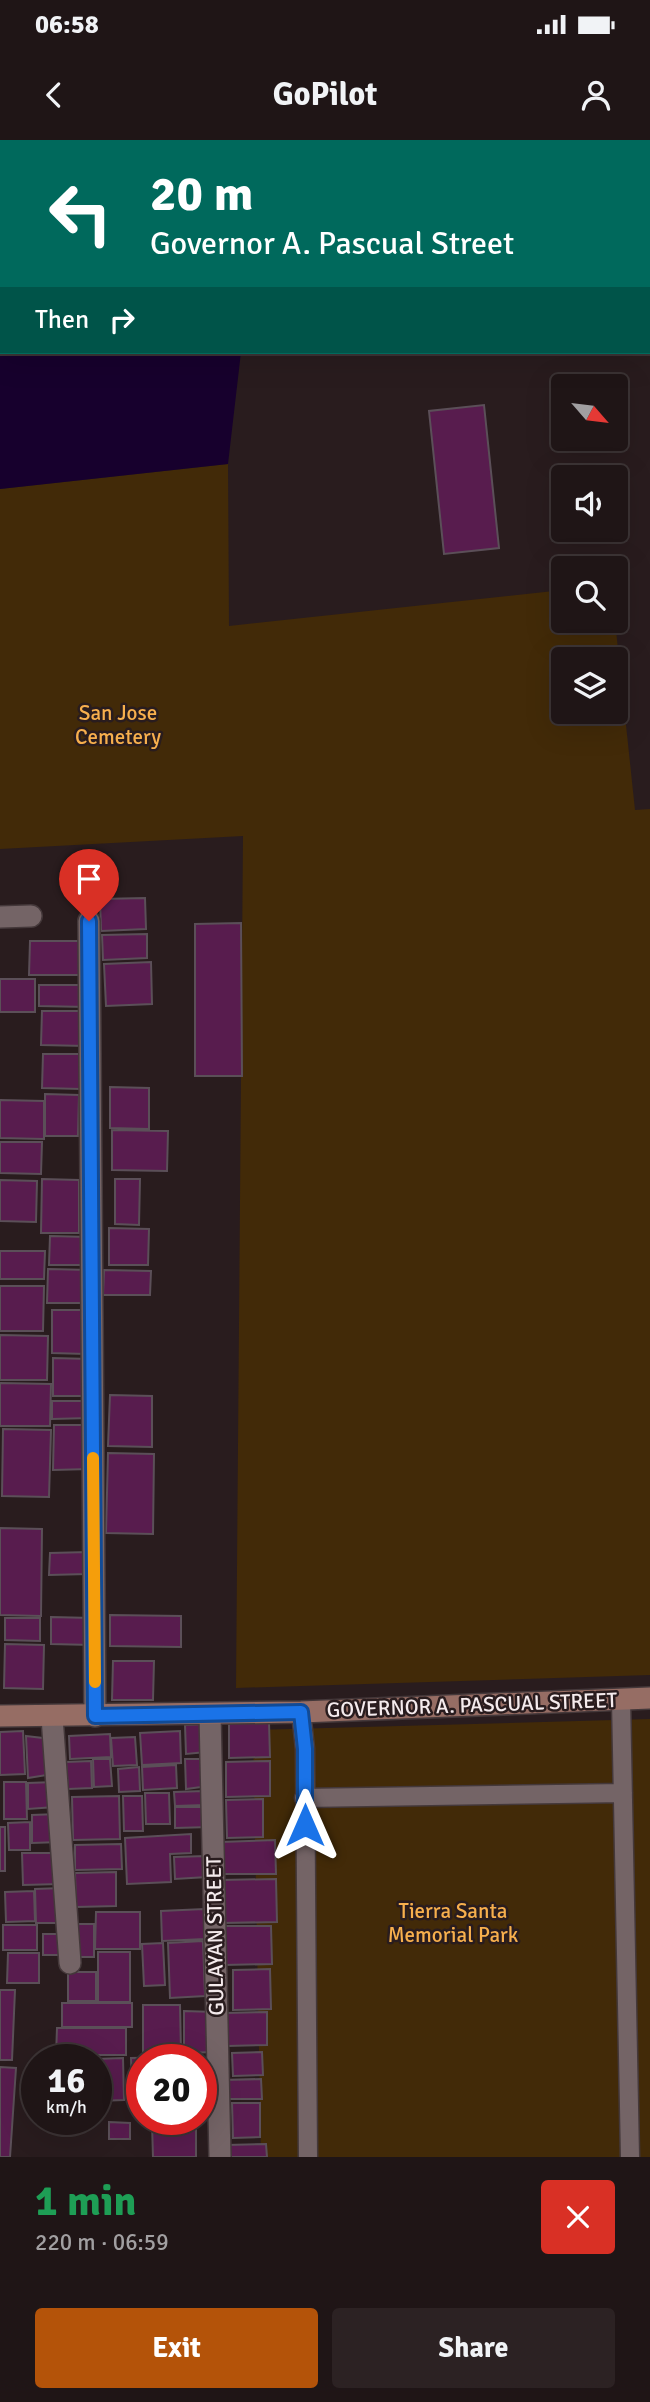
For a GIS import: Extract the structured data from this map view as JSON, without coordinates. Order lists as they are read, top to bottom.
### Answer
{
  "streets": {
    "main road": ["GOVERNOR A. PASCUAL STREET"],
    "street": ["GULAYAN STREET"]
  },
  "crossings": [
    ["GOVERNOR A. PASCUAL STREET", "GULAYAN STREET"]
  ],
  "parks": ["San Jose Cemetery", "Tierra Santa Memorial Park"],
  "north": "bottom right",
  "page": {
    "status": "06:58",
    "header": "GoPilot",
    "turn": ["20 m", "Governor A. Pascual Street"],
    "then": "Then",
    "speed": "16 km/h",
    "limit": "20",
    "heading": ["1 min", "220 m · 06:59"],
    "buttons": ["Exit", "Share"]
  }
}
